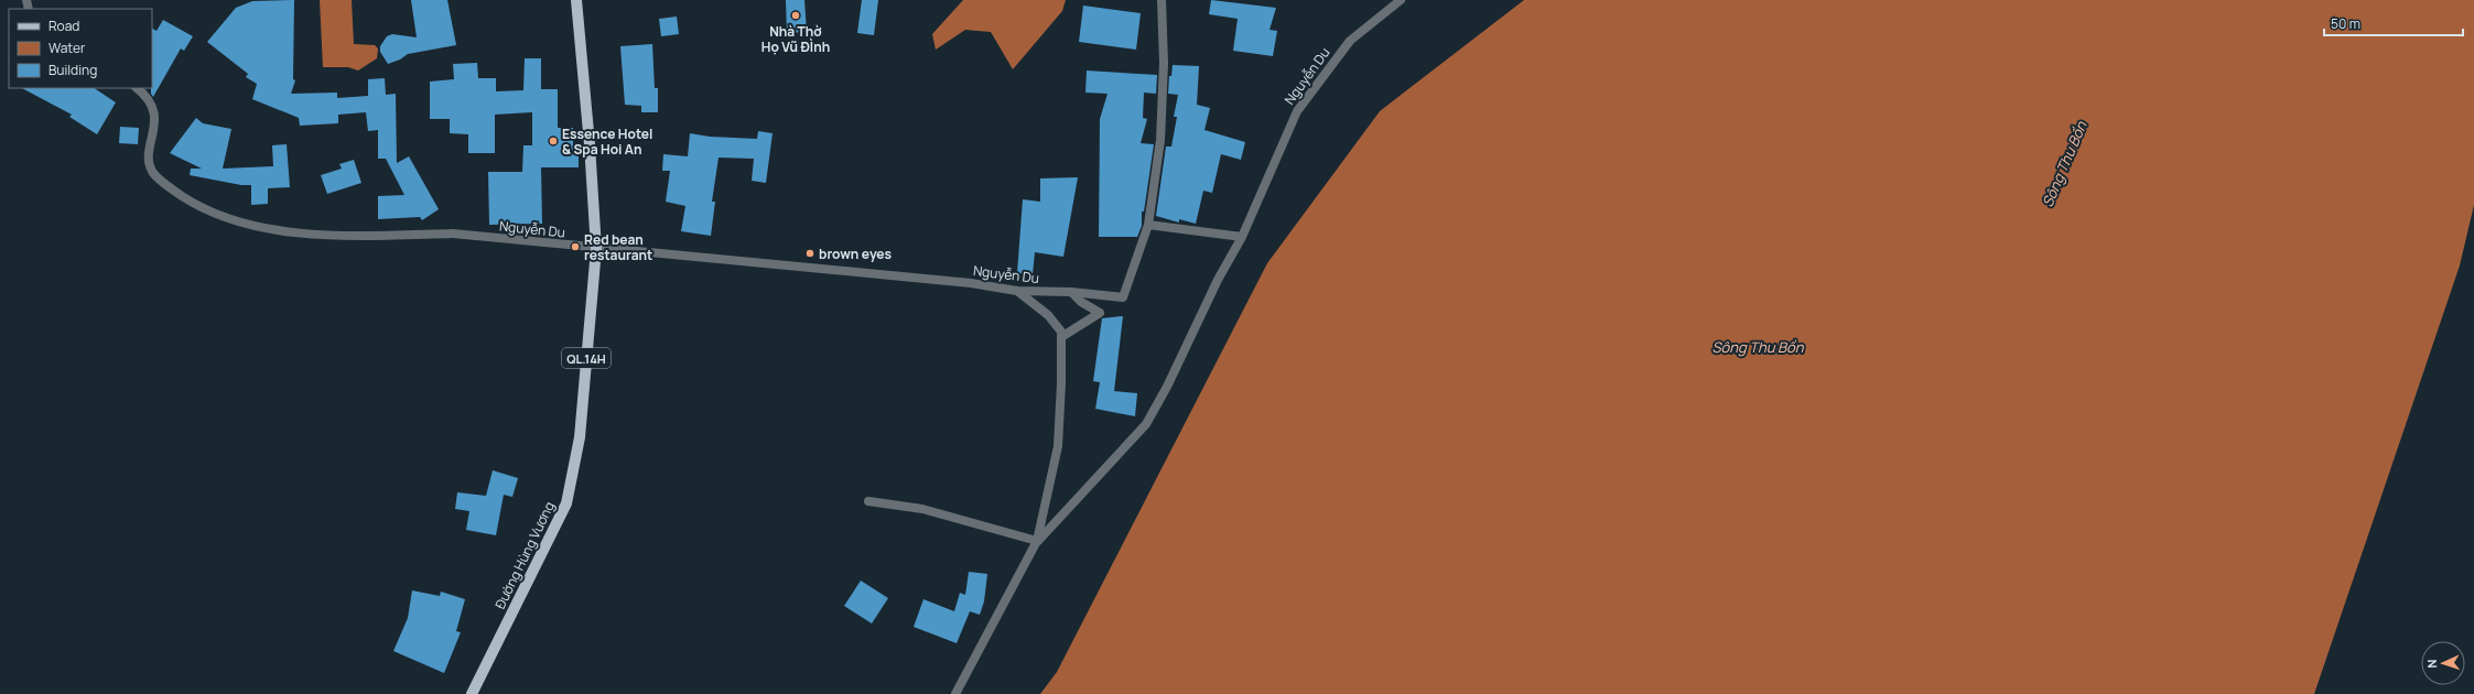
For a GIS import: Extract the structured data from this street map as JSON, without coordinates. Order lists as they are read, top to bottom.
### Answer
{
  "streets": {
    "main road": ["QL.14H", "Đường Hùng Vương"],
    "street": ["Nguyễn Du"]
  },
  "crossings": [
    ["Nguyễn Du", "Đường Hùng Vương"]
  ],
  "water": ["Sông Thu Bồn"],
  "places": [
    "Nhà Thờ Họ Vũ ĐÌnh",
    "Essence Hotel & Spa Hoi An",
    "Red bean restaurant",
    "brown eyes"
  ],
  "legend": ["Road", "Water", "Building"],
  "scale_bar": "50 m",
  "north": "left"
}
